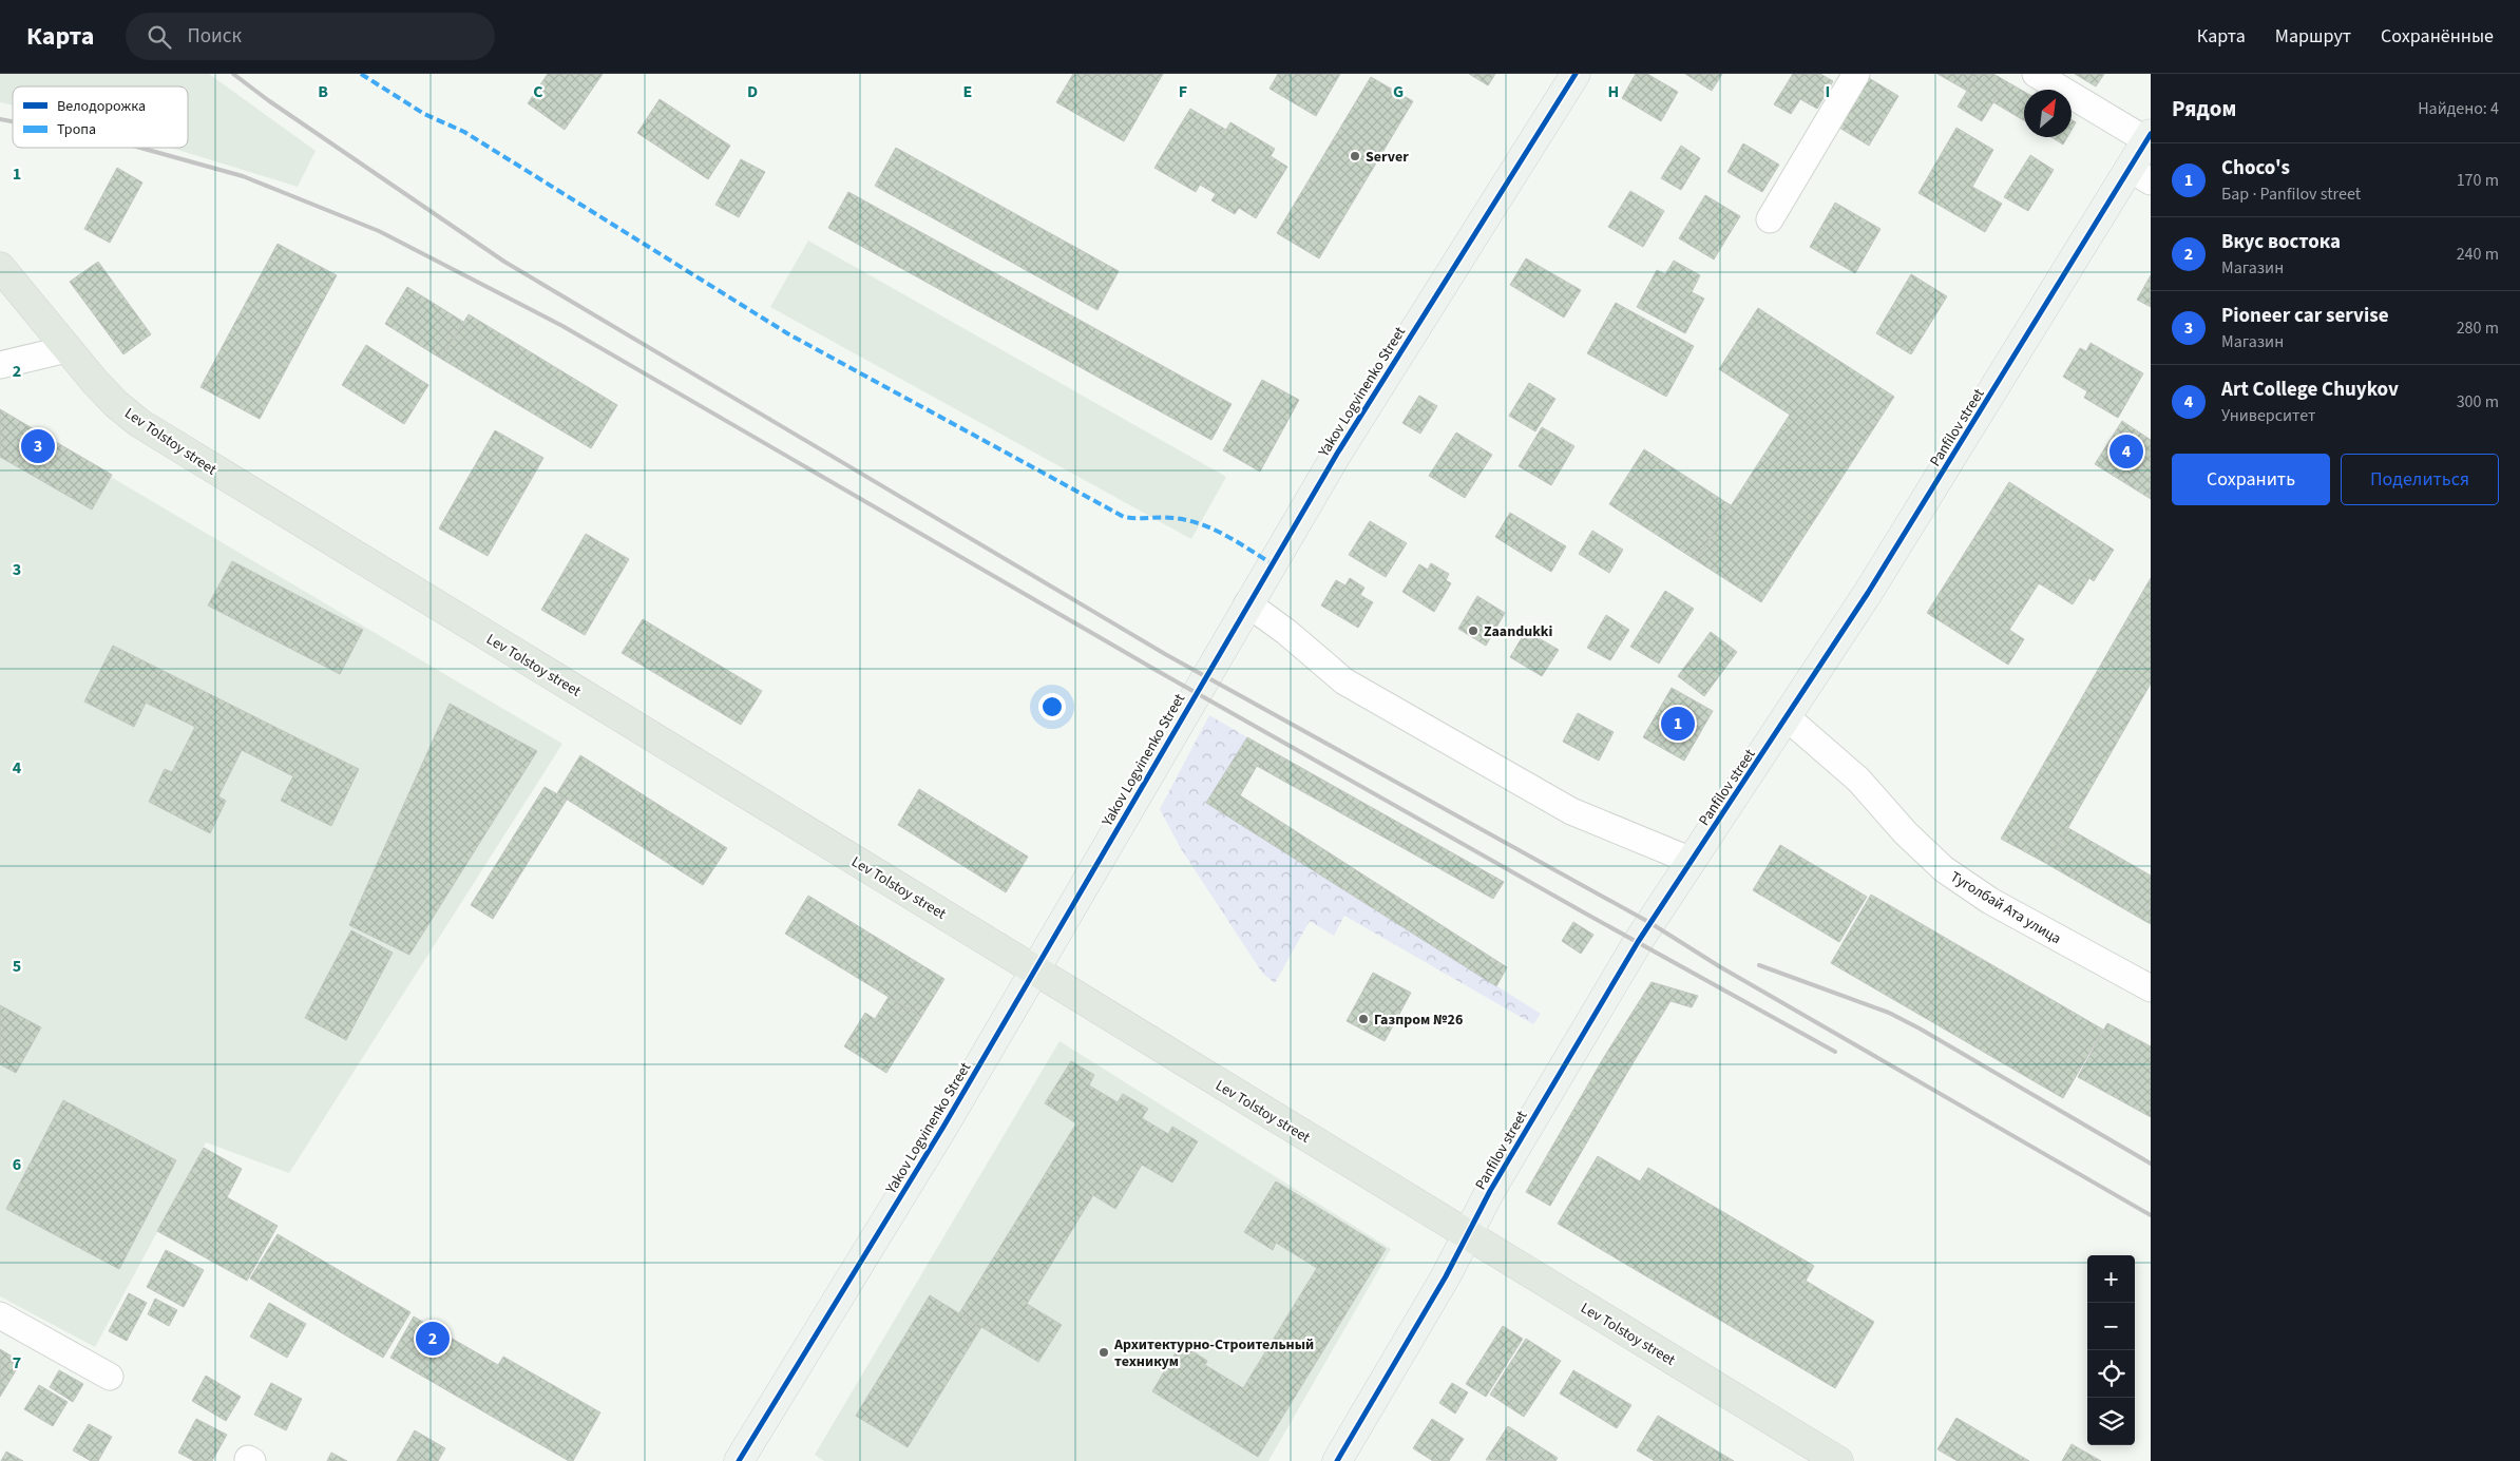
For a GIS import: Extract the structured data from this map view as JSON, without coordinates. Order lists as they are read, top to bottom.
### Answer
{
  "streets": {
    "main road": ["Lev Tolstoy street"],
    "street": ["Yakov Logvinenko Street", "Panfilov street", "Туголбай Ата улица"]
  },
  "crossings": [
    ["Yakov Logvinenko Street", "Lev Tolstoy street"],
    ["Panfilov street", "Lev Tolstoy street"],
    ["Panfilov street", "Туголбай Ата улица"]
  ],
  "places": [
    "Server",
    "Zaandukki",
    "Газпром №26",
    "Архитектурно-Строительный техникум"
  ],
  "legend": ["Велодорожка", "Тропа"],
  "north": "top right",
  "page": {
    "header": "Карта",
    "search": "Поиск",
    "nav": ["Карта", "Маршрут", "Сохранённые"],
    "heading": ["Рядом", "Найдено: 4"],
    "list": [
      {
        "mark": "1",
        "name": "Choco's",
        "note": "Бар · Panfilov street",
        "value": "170 m"
      },
      {
        "mark": "2",
        "name": "Вкус востока",
        "note": "Магазин",
        "value": "240 m"
      },
      {
        "mark": "3",
        "name": "Pioneer car servise",
        "note": "Магазин",
        "value": "280 m"
      },
      {
        "mark": "4",
        "name": "Art College Chuykov",
        "note": "Университет",
        "value": "300 m"
      }
    ],
    "pins": [
      "3",
      "4",
      "1",
      "2"
    ],
    "buttons": ["Сохранить", "Поделиться"],
    "map_buttons": ["+", "−"]
  },
  "grid": {
    "columns": [
      "B",
      "C",
      "D",
      "E",
      "F",
      "G",
      "H",
      "I"
    ],
    "rows": [
      "1",
      "2",
      "3",
      "4",
      "5",
      "6",
      "7"
    ]
  }
}
